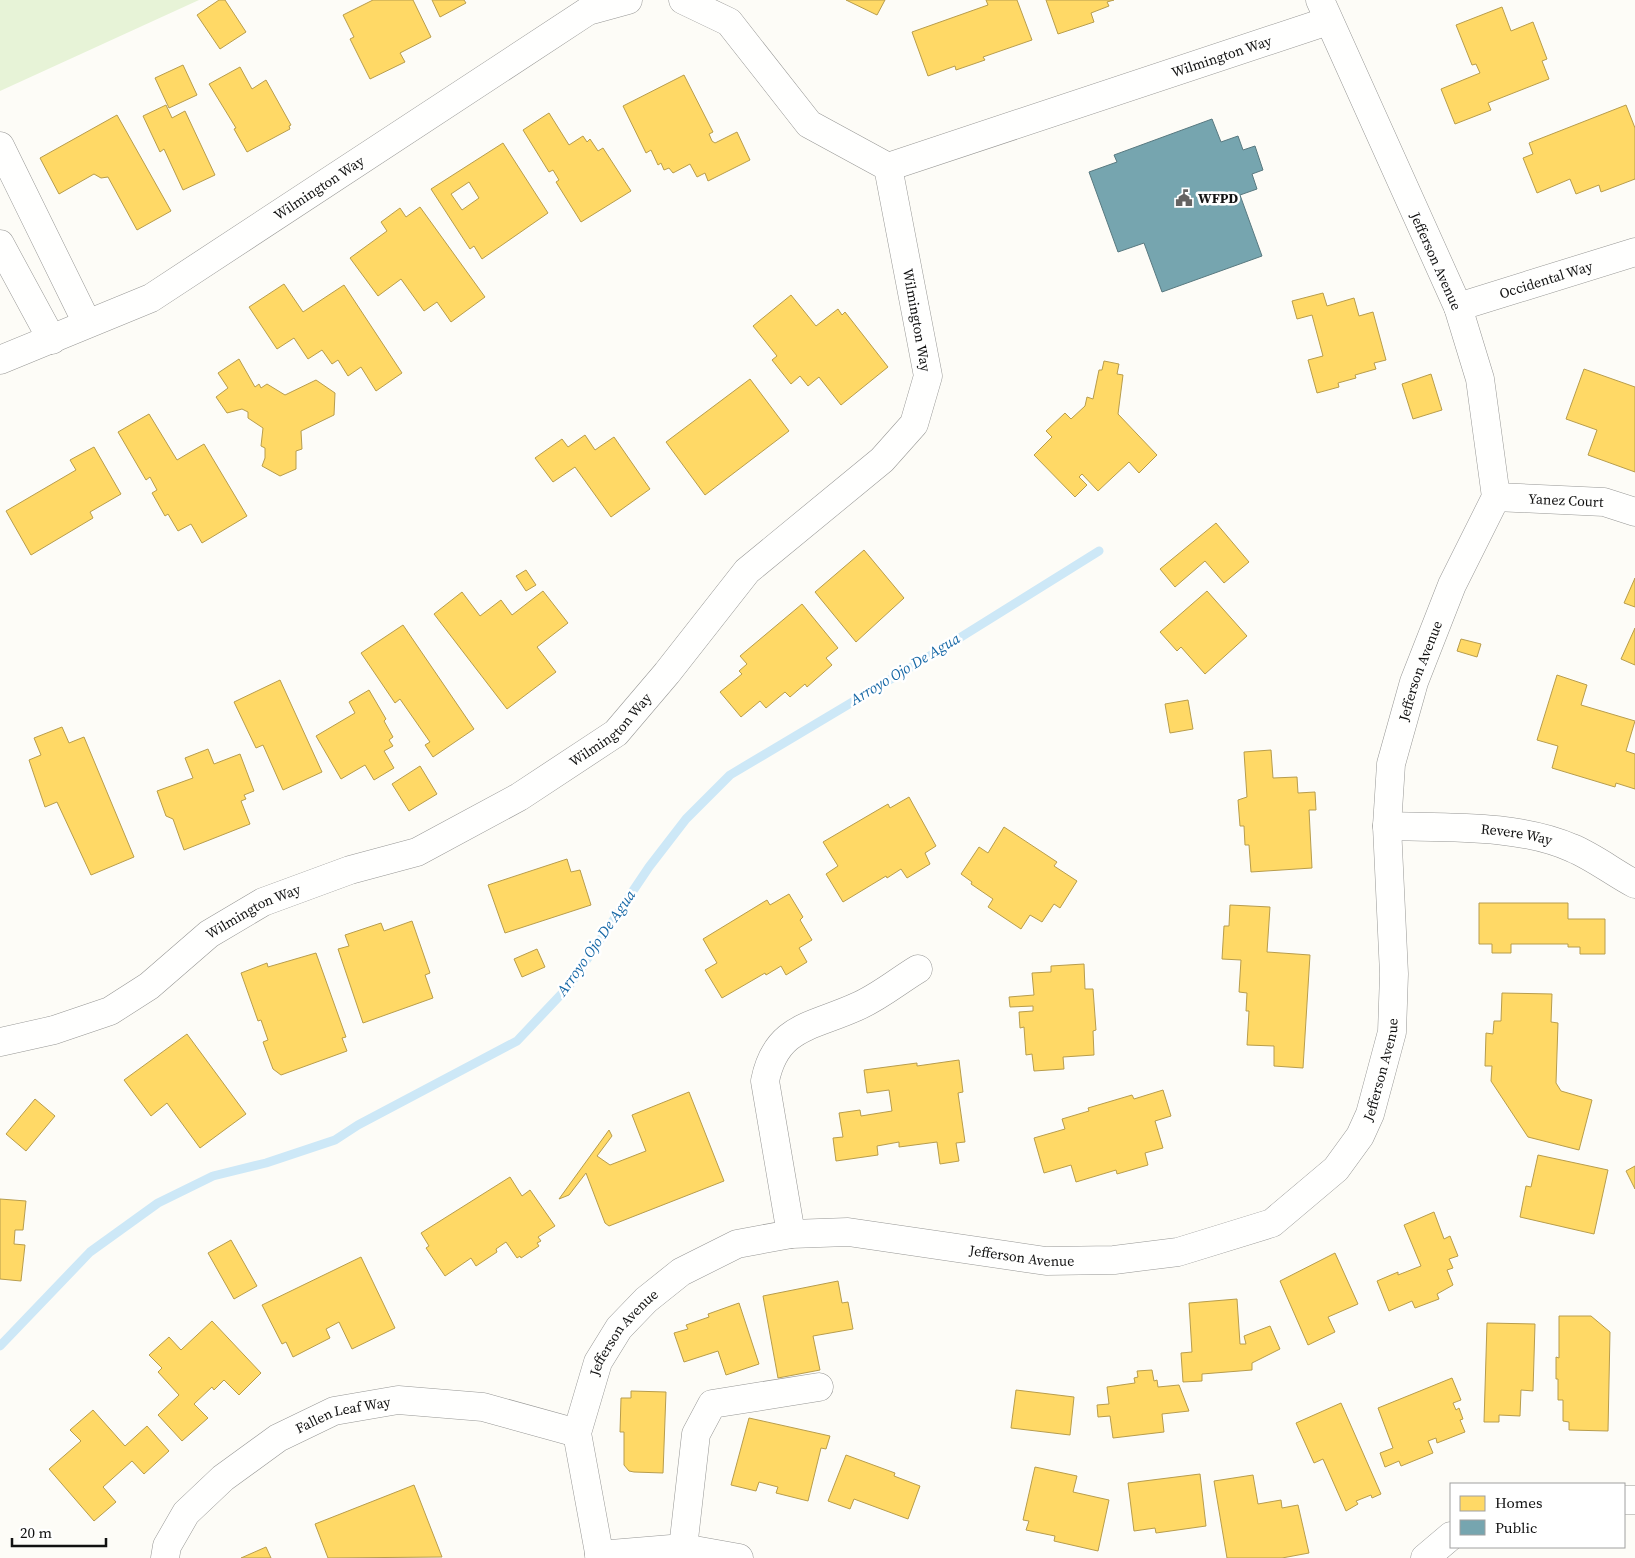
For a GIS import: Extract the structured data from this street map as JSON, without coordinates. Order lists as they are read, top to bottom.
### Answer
{
  "streets": {
    "street": [
      "Wilmington Way",
      "Jefferson Avenue",
      "Occidental Way",
      "Yanez Court",
      "Revere Way",
      "Fallen Leaf Way"
    ]
  },
  "crossings": [
    ["Wilmington Way", "Jefferson Avenue"],
    ["Jefferson Avenue", "Occidental Way"],
    ["Jefferson Avenue", "Yanez Court"],
    ["Jefferson Avenue", "Revere Way"],
    ["Jefferson Avenue", "Fallen Leaf Way"]
  ],
  "water": ["Arroyo Ojo De Agua"],
  "places": {
    "public building": ["WFPD"]
  },
  "legend": ["Homes", "Public"],
  "scale_bar": "20 m"
}
